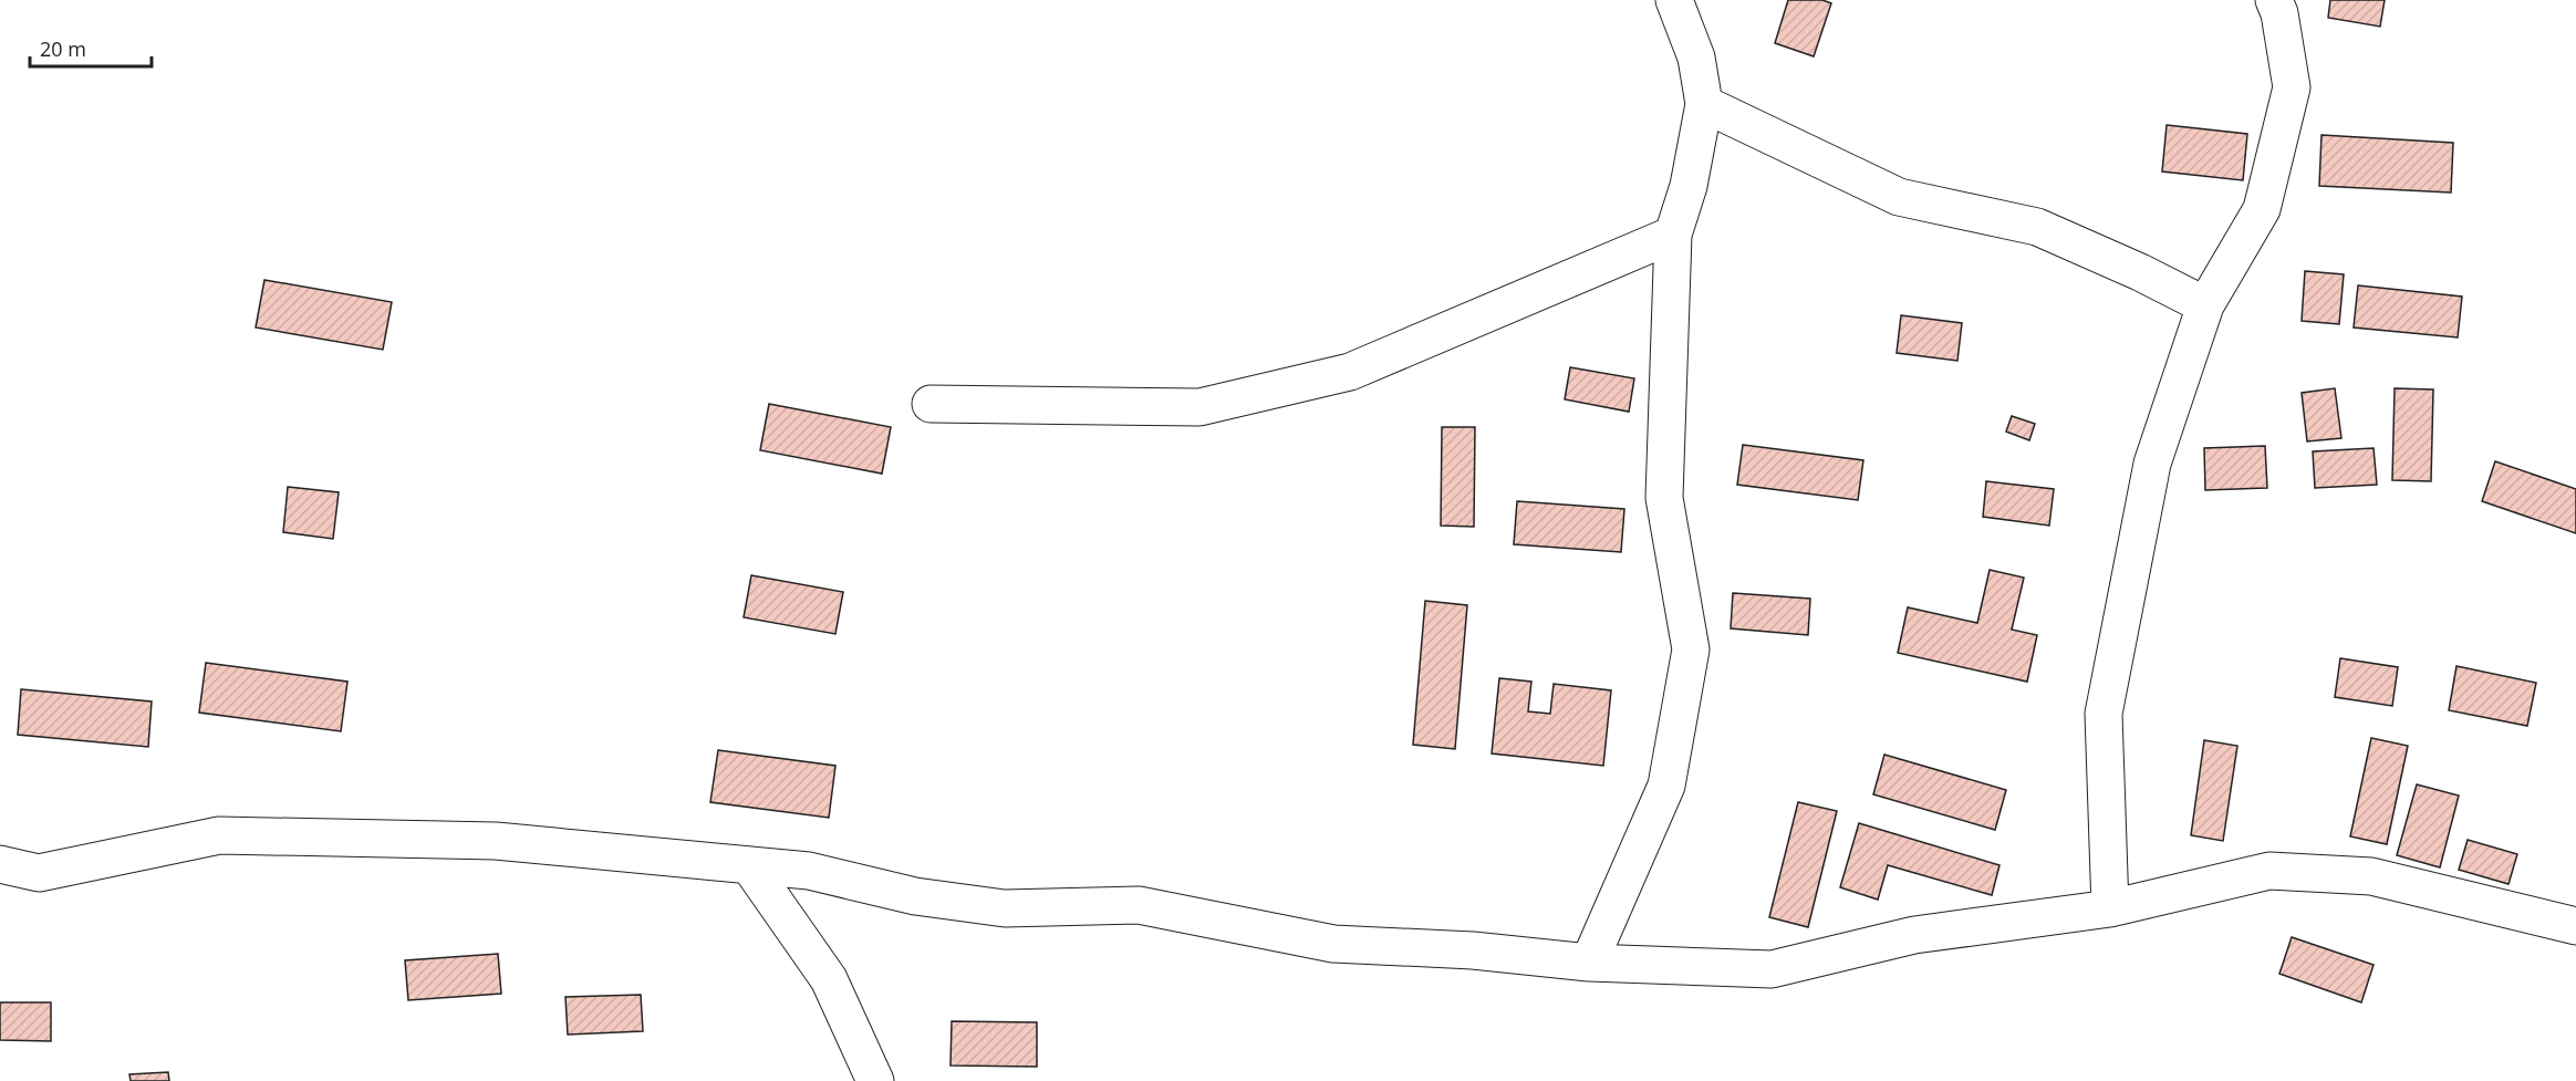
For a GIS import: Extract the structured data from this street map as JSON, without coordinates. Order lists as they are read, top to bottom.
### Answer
{
  "scale_bar": "20 m"
}
